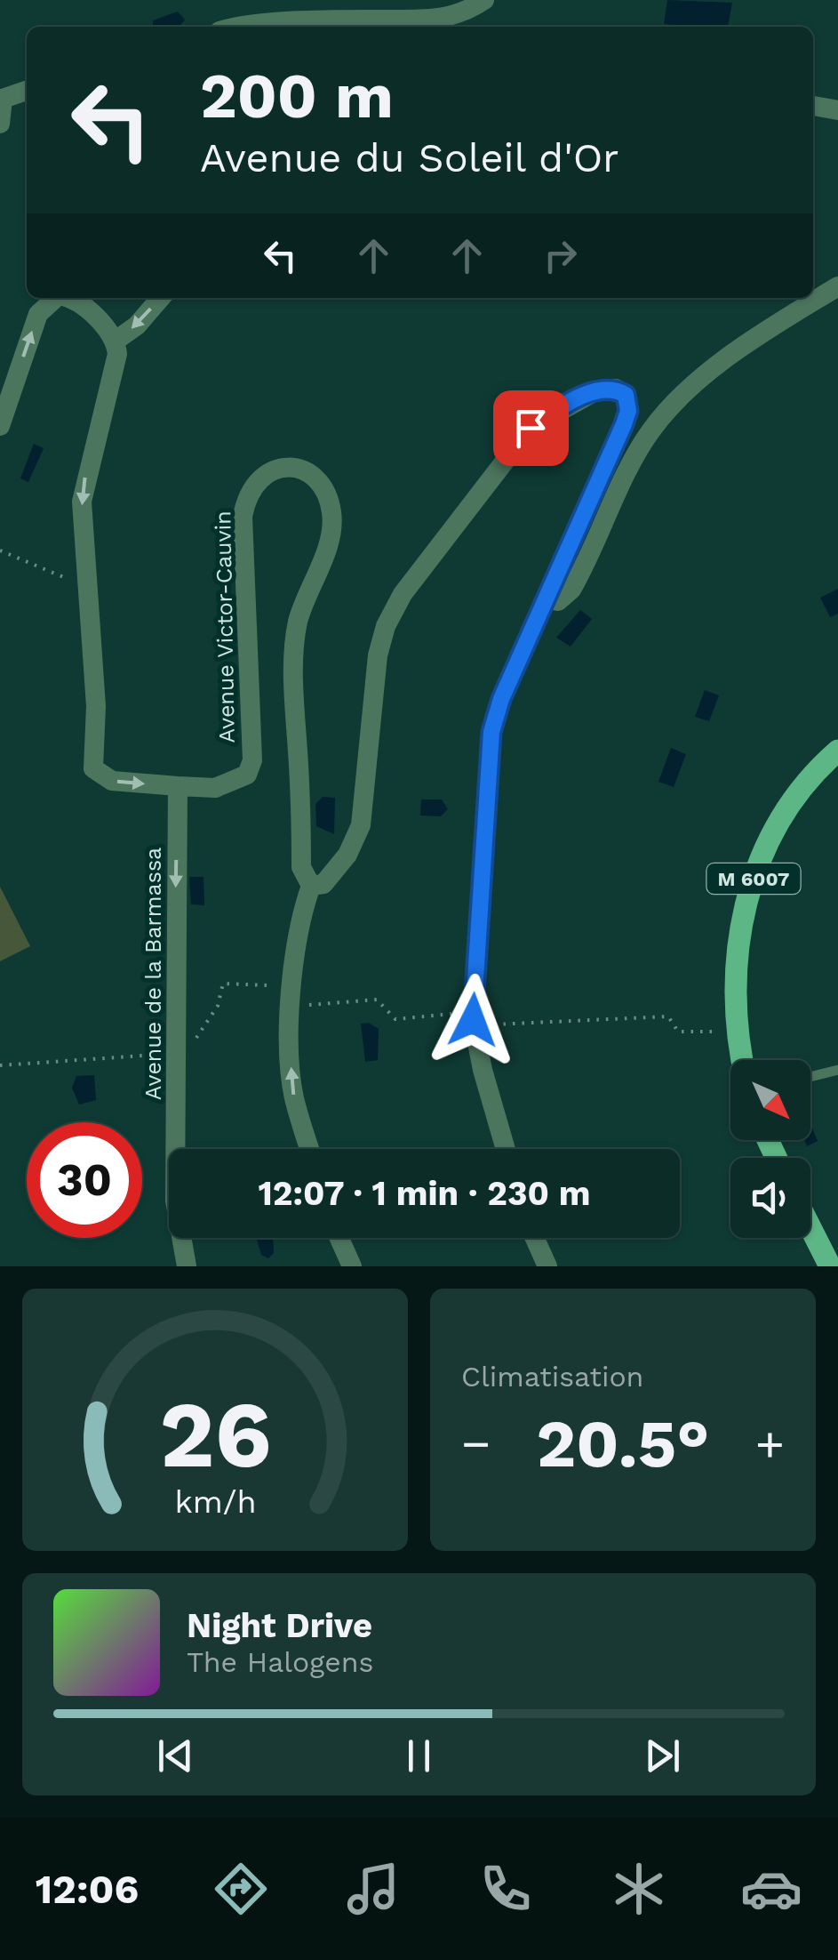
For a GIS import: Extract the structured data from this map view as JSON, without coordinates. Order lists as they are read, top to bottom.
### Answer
{
  "streets": {
    "main road": ["M 6007"],
    "street": ["Avenue Victor-Cauvin", "Avenue de la Barmassa"]
  },
  "crossings": [
    ["Avenue Victor-Cauvin", "Avenue de la Barmassa"]
  ],
  "north": "bottom right",
  "page": {
    "turn": ["200 m", "Avenue du Soleil d'Or"],
    "limit": "30",
    "trip": "12:07 · 1 min · 230 m",
    "tile": "Climatisation",
    "heat": ["−", "20.5°", "+"],
    "song": ["Night Drive", "The Halogens"],
    "tabs": "12:06",
    "gauge": ["26", "km/h"]
  }
}
